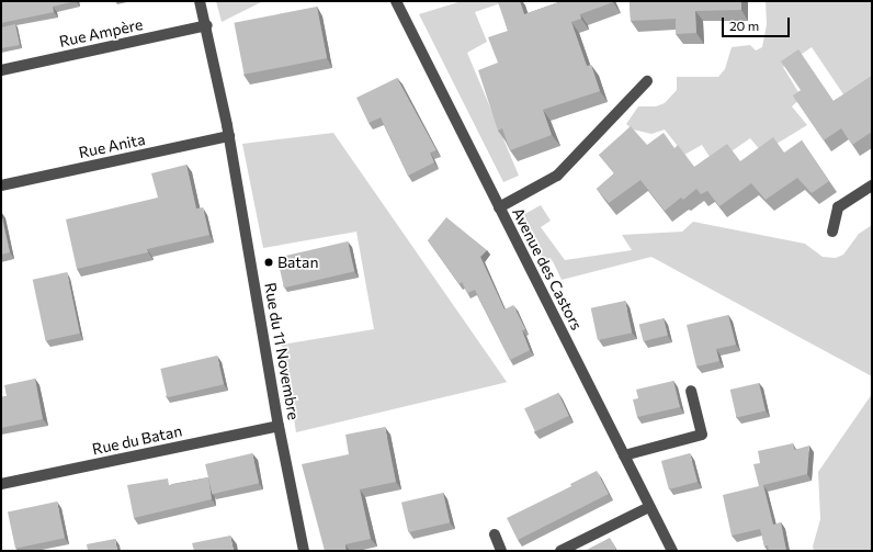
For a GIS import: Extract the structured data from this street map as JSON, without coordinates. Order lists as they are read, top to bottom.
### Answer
{
  "streets": {
    "street": [
      "Rue Ampère",
      "Rue Anita",
      "Avenue des Castors",
      "Rue du 11 Novembre",
      "Rue du Batan"
    ]
  },
  "crossings": [
    ["Rue Ampère", "Rue du 11 Novembre"],
    ["Rue Anita", "Rue du 11 Novembre"],
    ["Rue du 11 Novembre", "Rue du Batan"]
  ],
  "places": ["Batan"],
  "scale_bar": "20 m"
}
